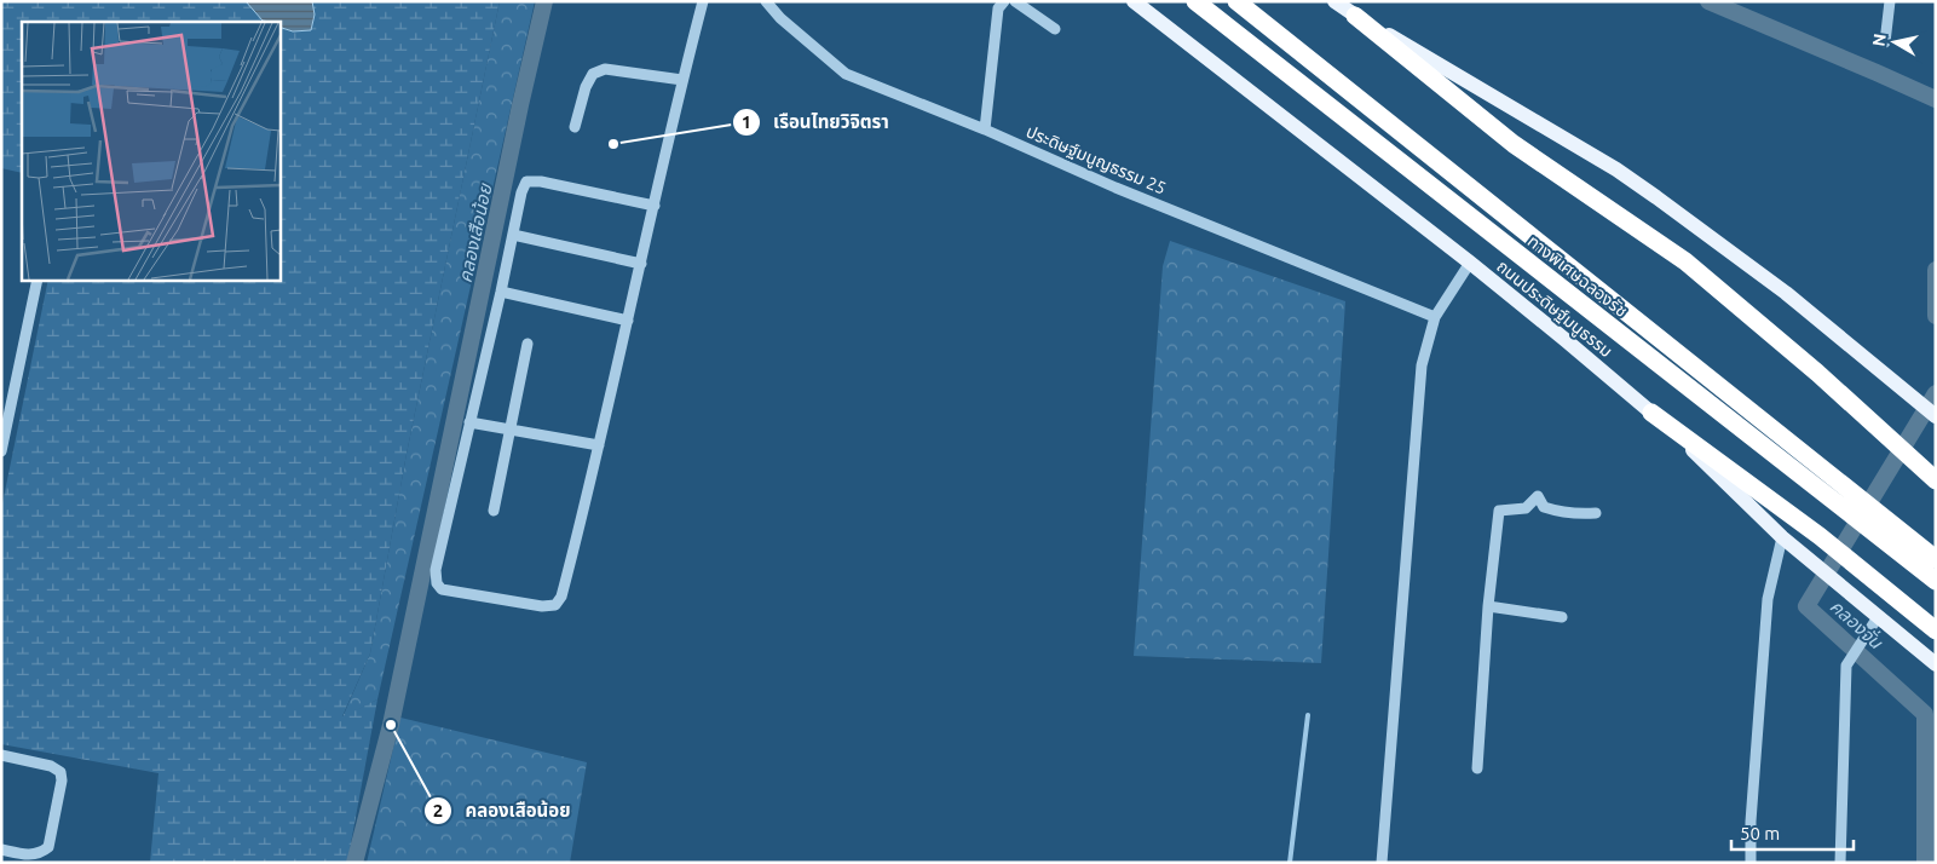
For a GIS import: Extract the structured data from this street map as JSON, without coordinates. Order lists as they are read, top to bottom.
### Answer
{
  "streets": {
    "highway": ["ทางพิเศษฉลองรัช"],
    "main road": ["ถนนประดิษฐ์มนูธรรม"],
    "street": ["ประดิษฐ์มนูญธรรม 25"]
  },
  "water": ["คลองเสือน้อย", "คลองจั่น"],
  "places": ["เรือนไทยวิจิตรา", "คลองเสือน้อย"],
  "scale_bar": "50 m",
  "north": "left"
}
